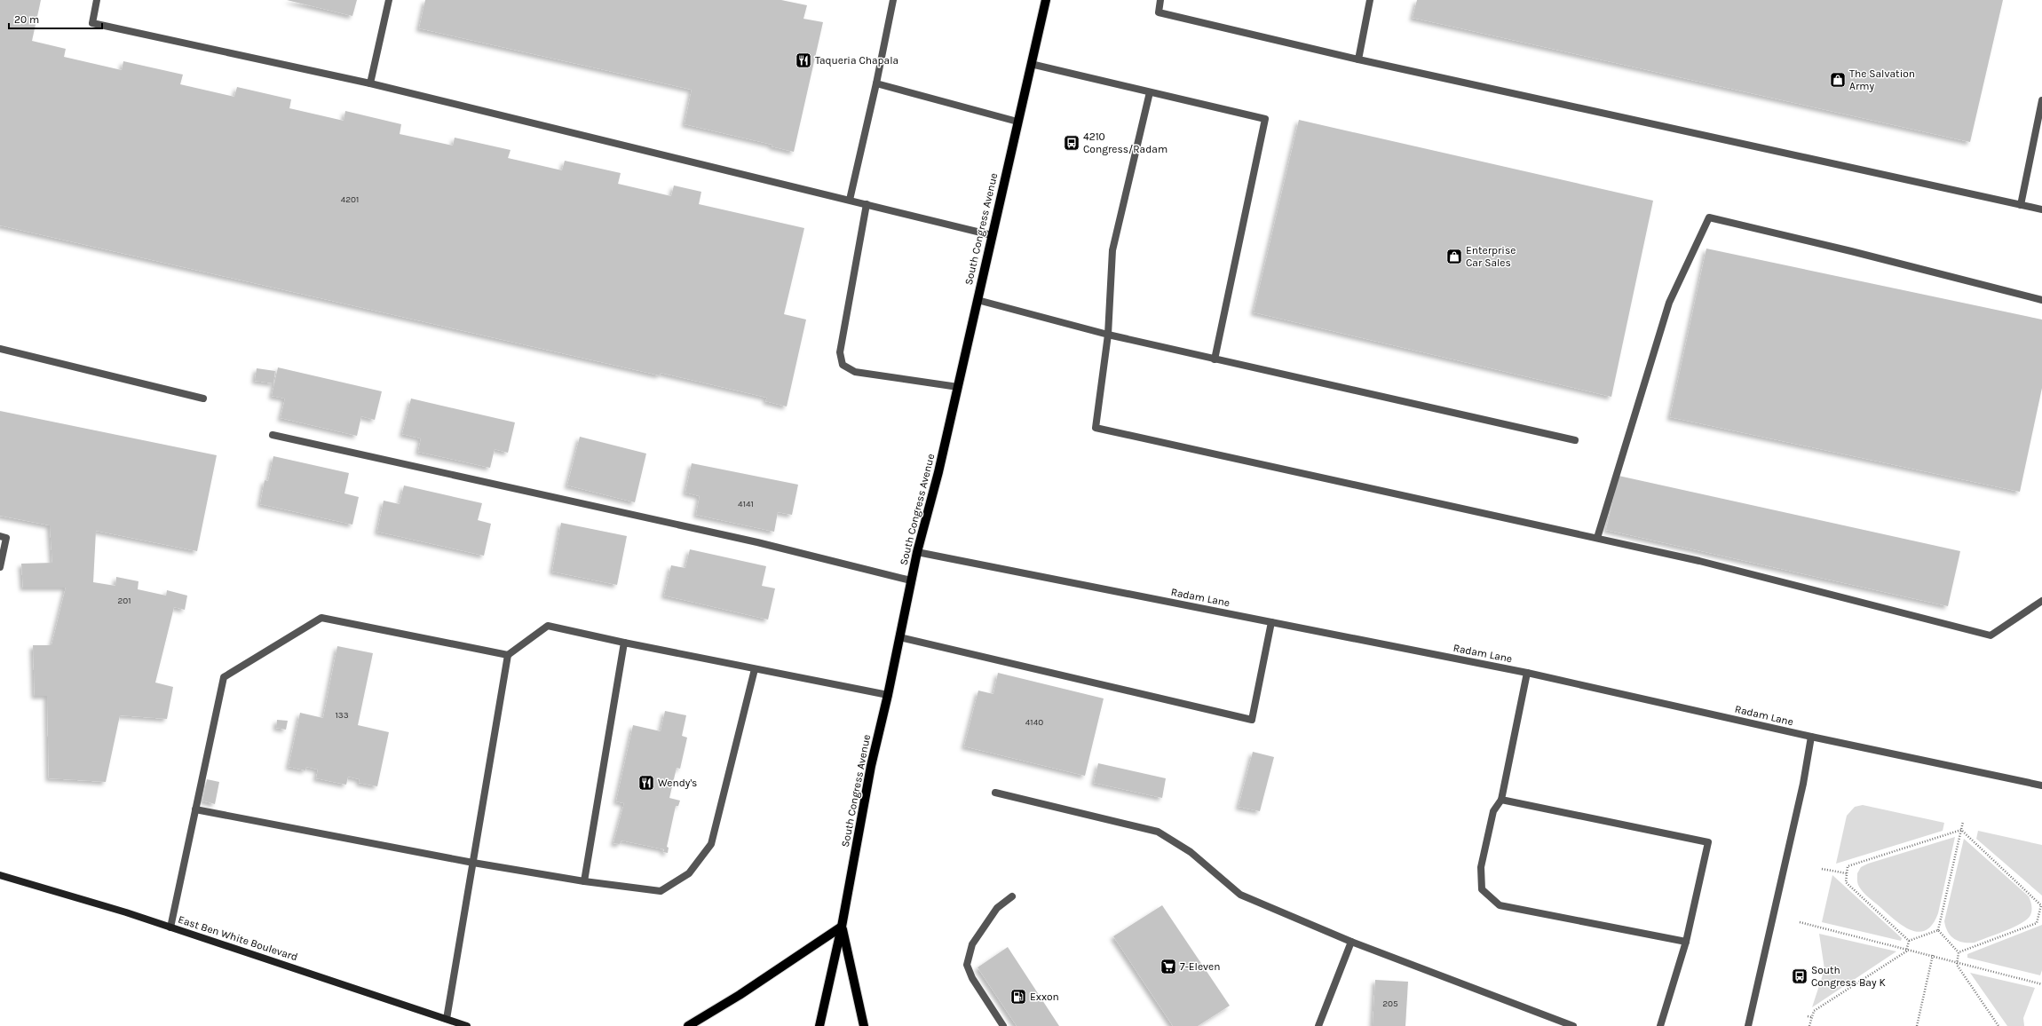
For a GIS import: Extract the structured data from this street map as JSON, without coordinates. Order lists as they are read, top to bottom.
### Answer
{
  "streets": {
    "main road": ["South Congress Avenue", "East Ben White Boulevard"],
    "street": ["Radam Lane"]
  },
  "crossings": [
    ["South Congress Avenue", "Radam Lane"]
  ],
  "places": {
    "restaurant": ["Taqueria Chapala", "Wendy's"],
    "shop": ["The Salvation Army", "Enterprise Car Sales"],
    "bus stop": ["4210 Congress/Radam", "South Congress Bay K"],
    "supermarket": ["7-Eleven"],
    "fuel station": ["Exxon"]
  },
  "house_numbers": [
    "4201",
    "4141",
    "201",
    "133",
    "4140",
    "205"
  ],
  "scale_bar": "20 m"
}
